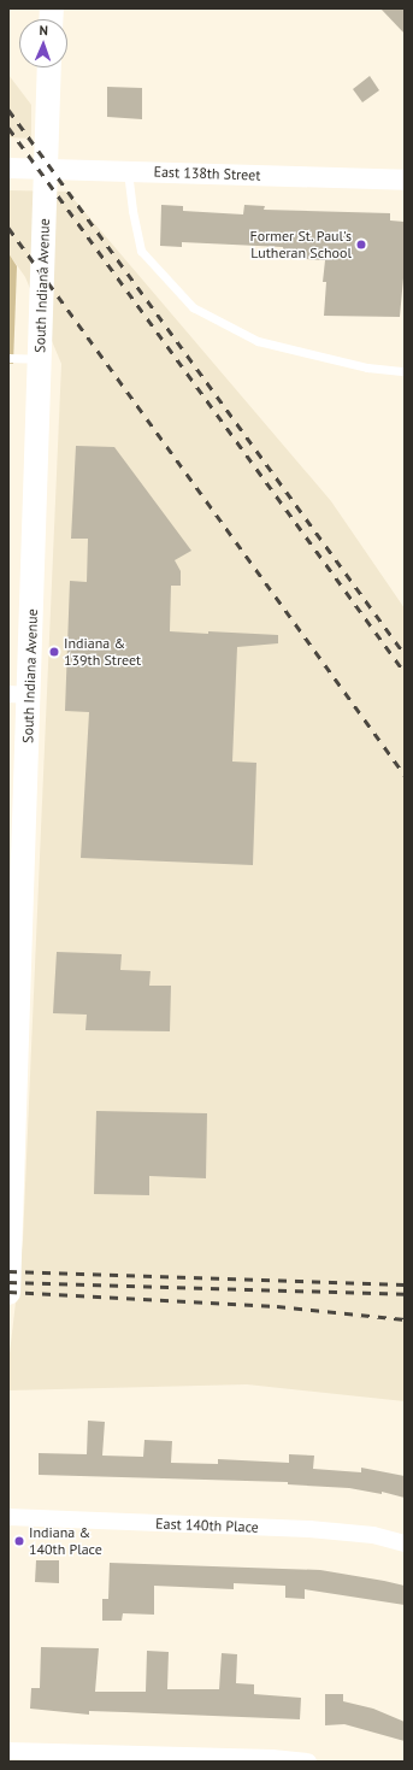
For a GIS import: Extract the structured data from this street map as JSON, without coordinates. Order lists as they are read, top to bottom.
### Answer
{
  "streets": {
    "main road": ["South Indiana Avenue"],
    "street": ["East 138th Street", "East 140th Place"]
  },
  "crossings": [
    ["East 138th Street", "South Indiana Avenue"]
  ],
  "places": ["Former St. Paul's Lutheran School", "Indiana & 139th Street", "Indiana & 140th Place"],
  "north": "top"
}
